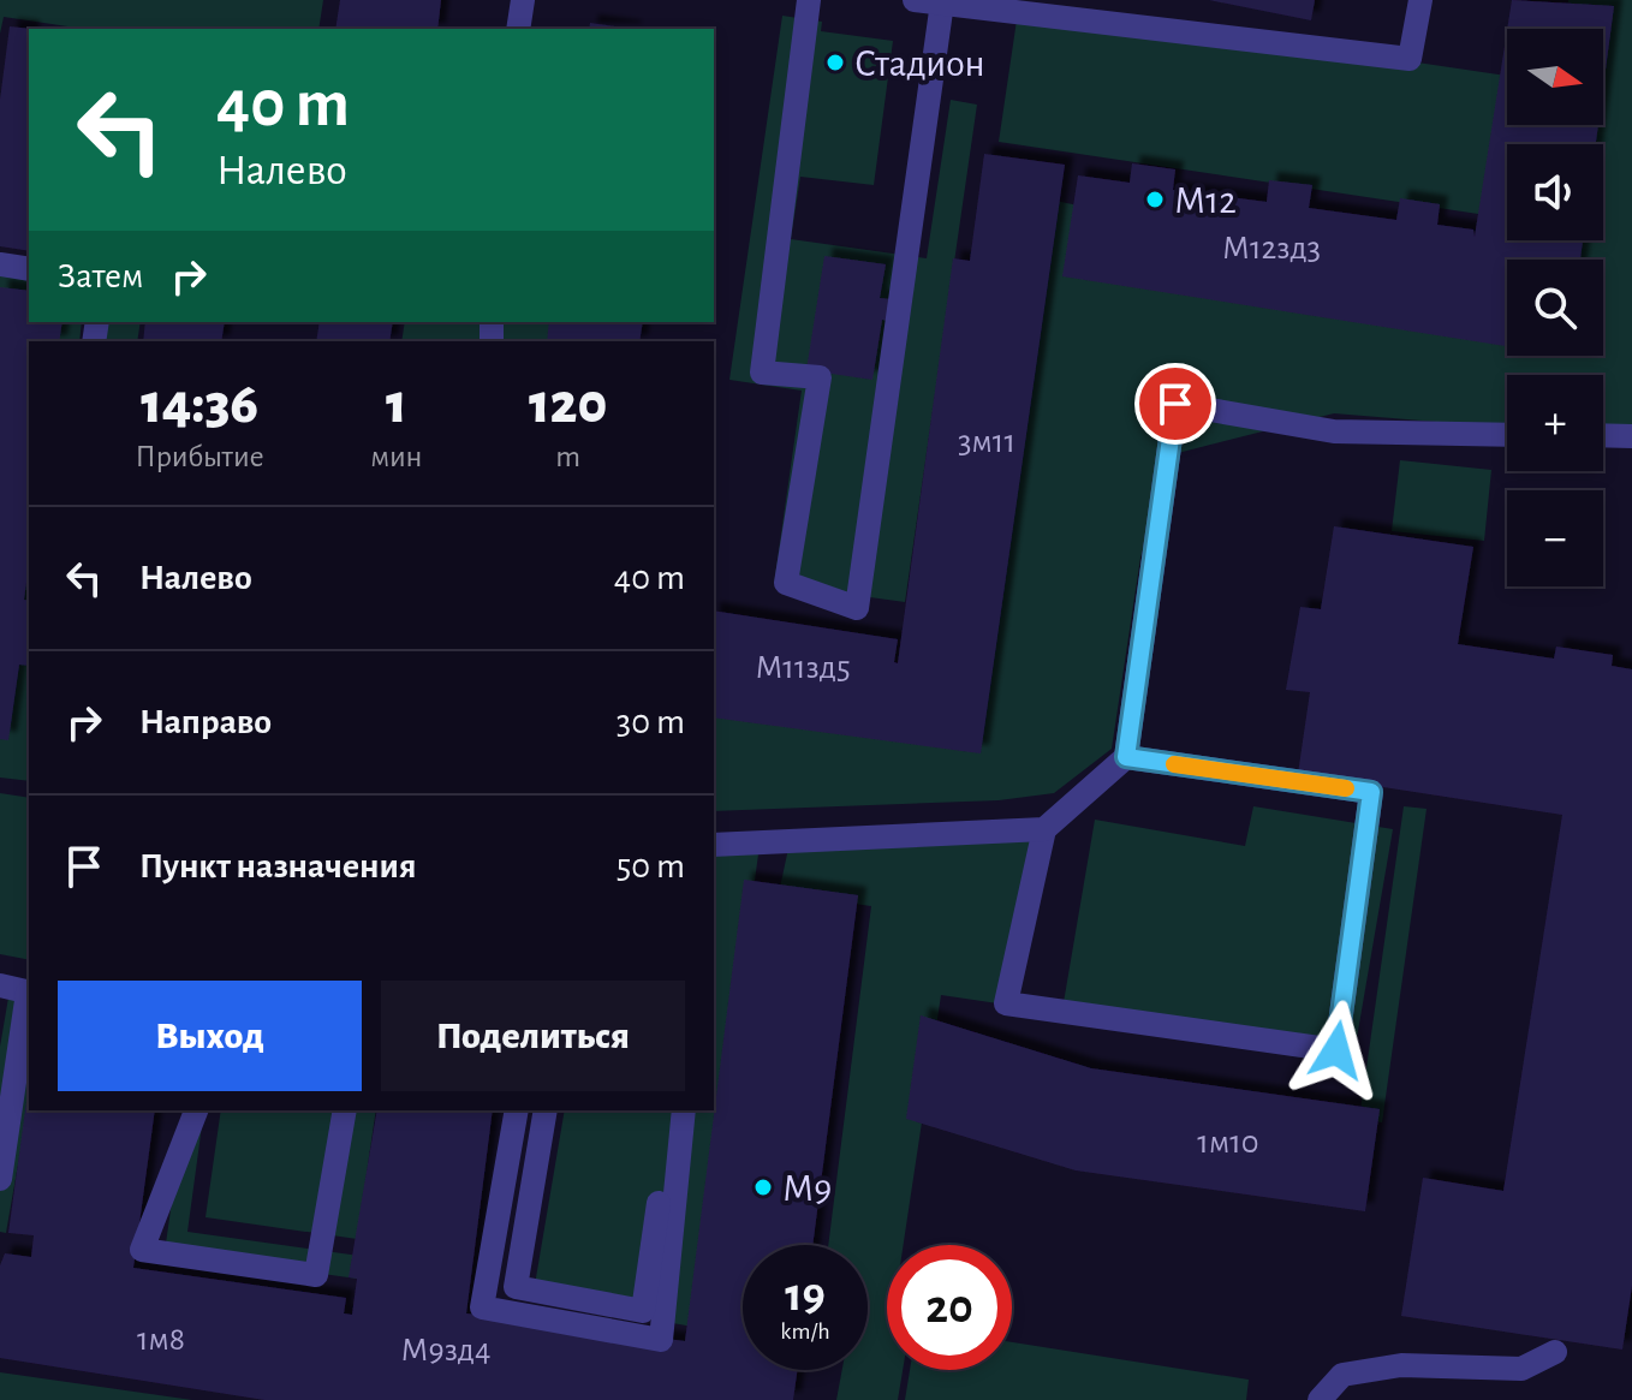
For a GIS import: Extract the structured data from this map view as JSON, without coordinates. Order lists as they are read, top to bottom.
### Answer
{
  "places": ["Стадион", "М12", "М9"],
  "house_numbers": [
    "М12зд3",
    "3м11",
    "М11зд5",
    "1м10",
    "1м8",
    "М9зд4"
  ],
  "north": "right",
  "page": {
    "map_buttons": ["+", "−"],
    "turn": ["40 m", "Налево"],
    "then": "Затем",
    "eta": [
      "14:36",
      "Прибытие",
      "1",
      "мин",
      "120",
      "m"
    ],
    "list": [
      {
        "name": "Налево",
        "value": "40 m"
      },
      {
        "name": "Направо",
        "value": "30 m"
      },
      {
        "name": "Пункт назначения",
        "value": "50 m"
      }
    ],
    "buttons": ["Выход", "Поделиться"],
    "speed": "19 km/h",
    "limit": "20"
  }
}
